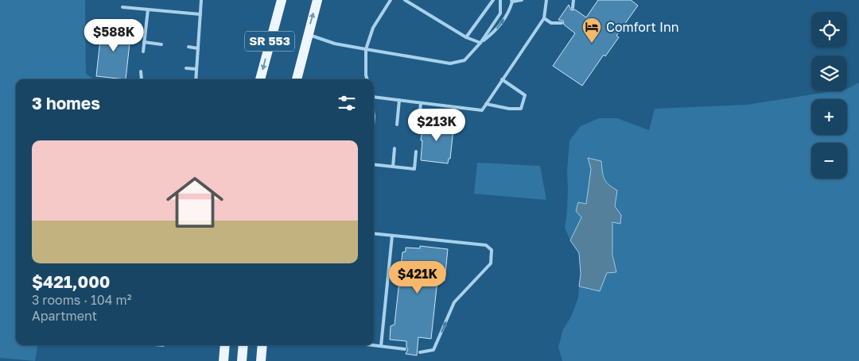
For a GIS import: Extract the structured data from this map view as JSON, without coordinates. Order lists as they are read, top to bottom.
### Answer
{
  "streets": {
    "main road": ["SR 553"]
  },
  "places": {
    "hotel": ["Comfort Inn"]
  },
  "page": {
    "map_buttons": ["+", "−"],
    "price": ["$588K", "$213K", "$421K"],
    "heading": "3 homes",
    "list": [
      {
        "name": "$421,000",
        "note": "3 rooms · 104 m² · Apartment"
      }
    ]
  }
}
